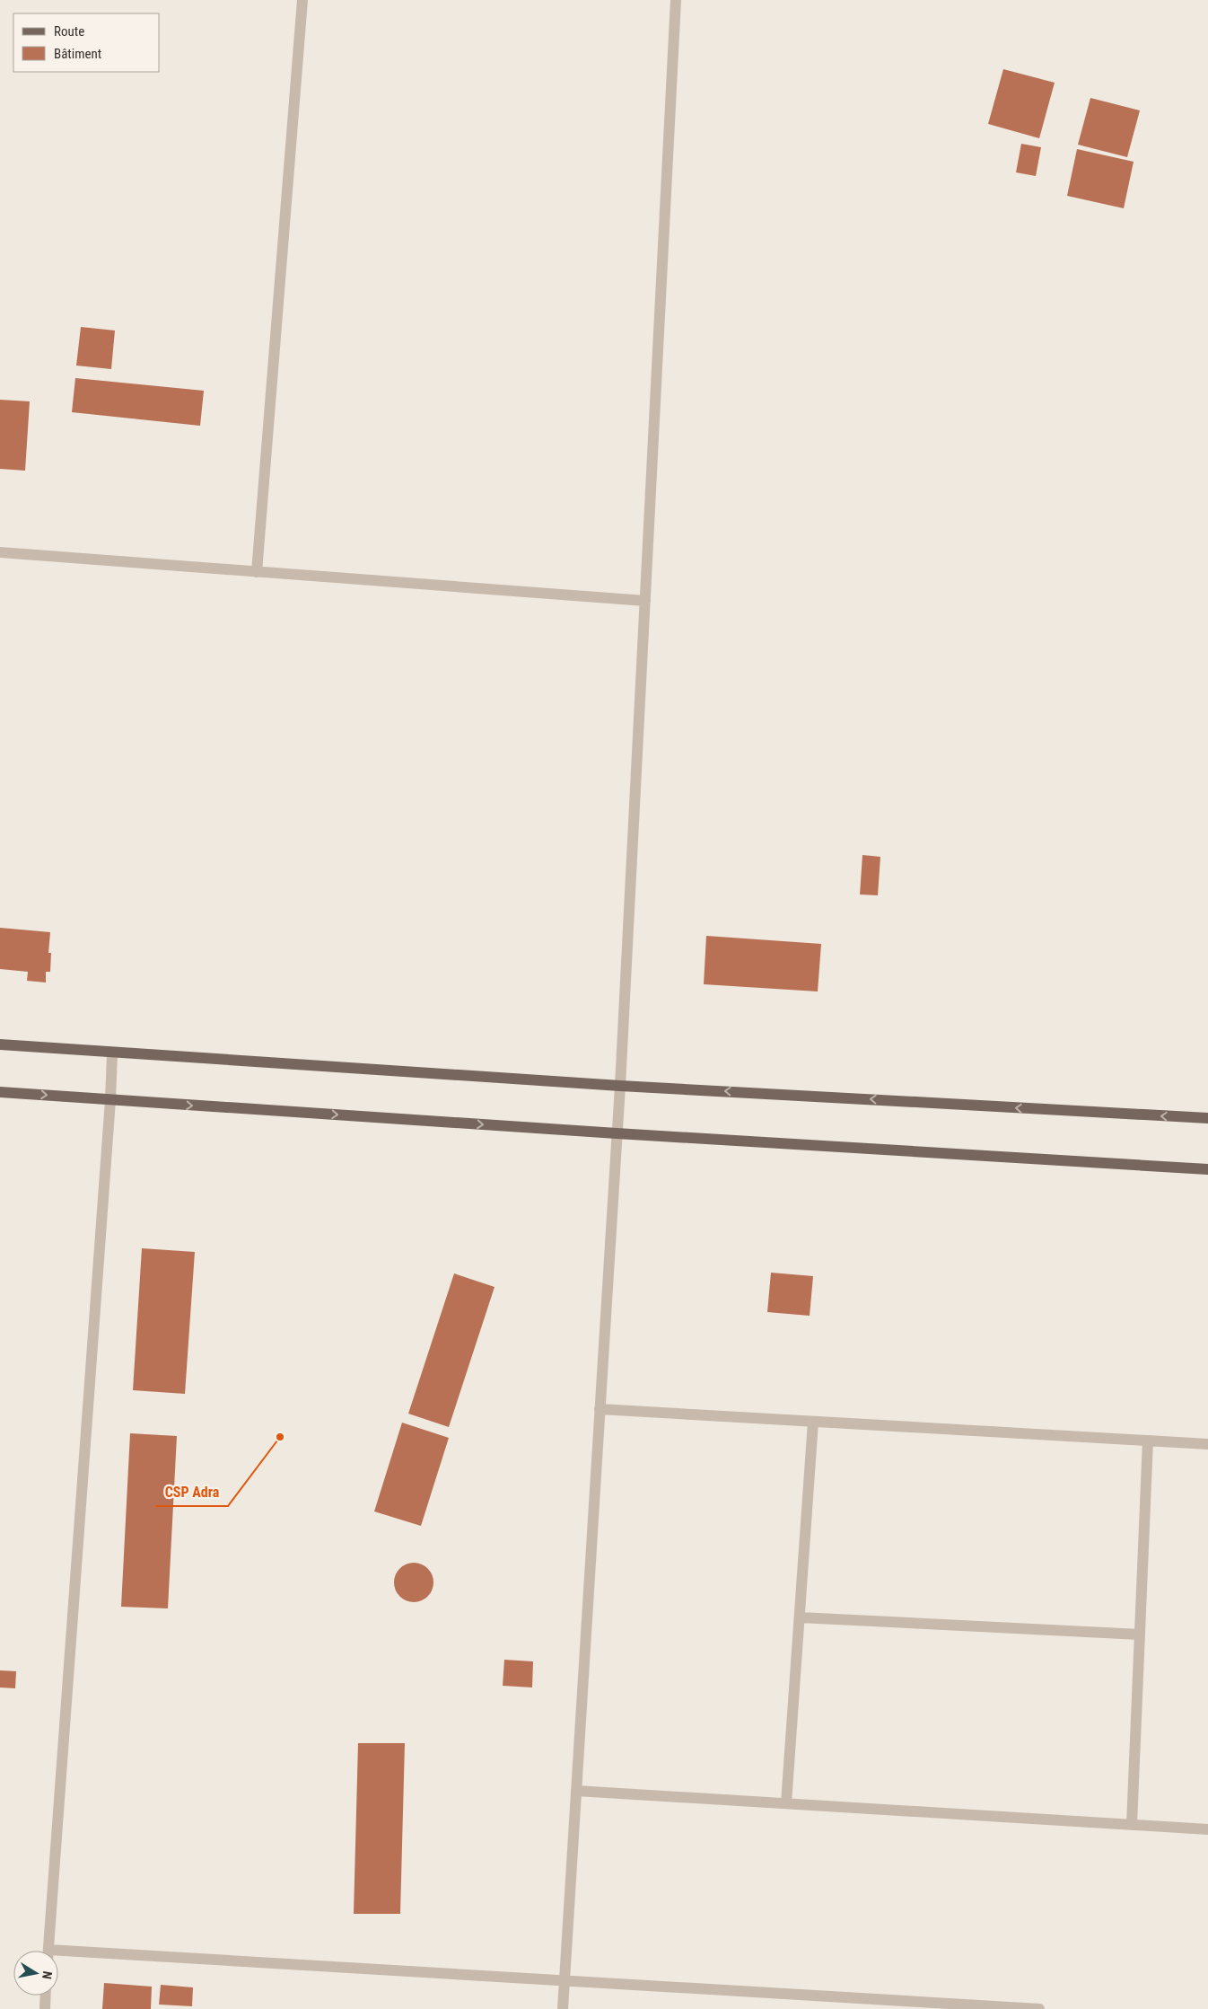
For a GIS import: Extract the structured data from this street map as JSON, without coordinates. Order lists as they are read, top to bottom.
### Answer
{
  "places": ["CSP Adra"],
  "legend": ["Route", "Bâtiment"],
  "north": "right"
}
